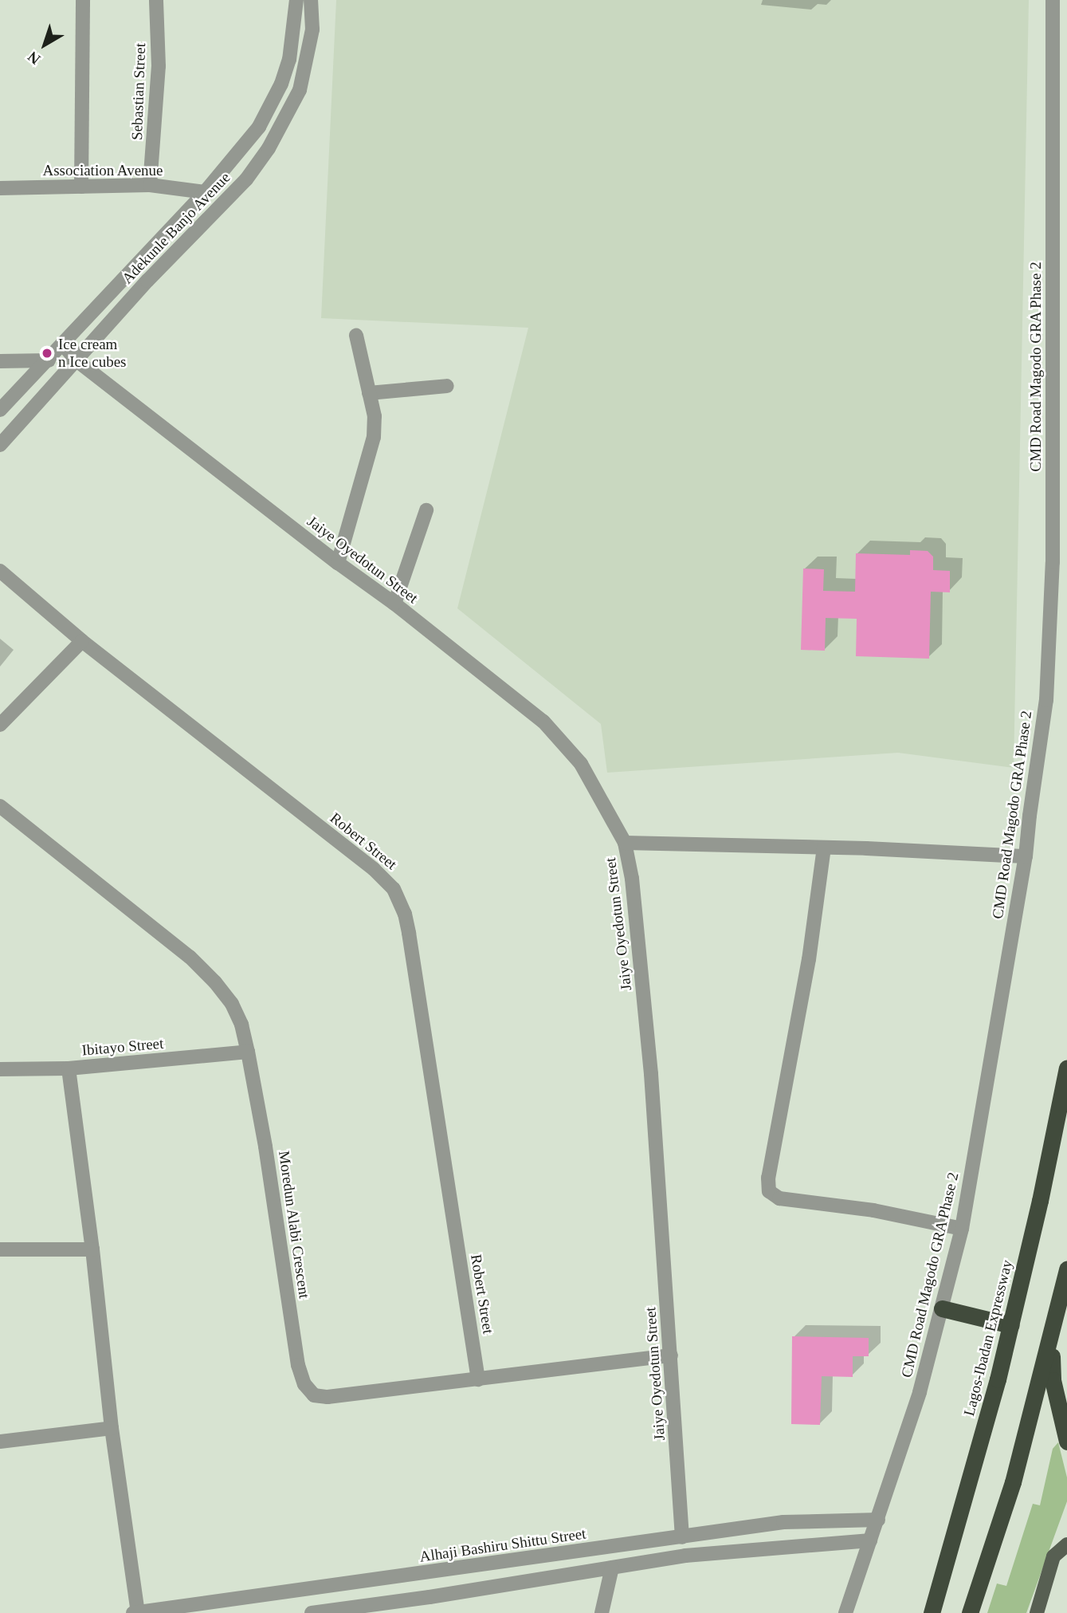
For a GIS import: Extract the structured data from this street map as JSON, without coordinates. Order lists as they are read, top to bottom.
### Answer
{
  "streets": {
    "highway": ["Lagos-Ibadan Expressway"],
    "street": [
      "Sebastian Street",
      "Association Avenue",
      "Adekunle Banjo Avenue",
      "CMD Road Magodo GRA Phase 2",
      "Jaiye Oyedotun Street",
      "Robert Street",
      "Ibitayo Street",
      "Moredun Alabi Crescent",
      "Alhaji Bashiru Shittu Street"
    ]
  },
  "crossings": [
    ["Sebastian Street", "Association Avenue"],
    ["Association Avenue", "Adekunle Banjo Avenue"],
    ["Adekunle Banjo Avenue", "Jaiye Oyedotun Street"],
    ["CMD Road Magodo GRA Phase 2", "Alhaji Bashiru Shittu Street"],
    ["Jaiye Oyedotun Street", "Moredun Alabi Crescent"],
    ["Jaiye Oyedotun Street", "Alhaji Bashiru Shittu Street"],
    ["Robert Street", "Moredun Alabi Crescent"],
    ["Ibitayo Street", "Moredun Alabi Crescent"]
  ],
  "places": ["Ice cream n Ice cubes"],
  "north": "bottom left"
}
